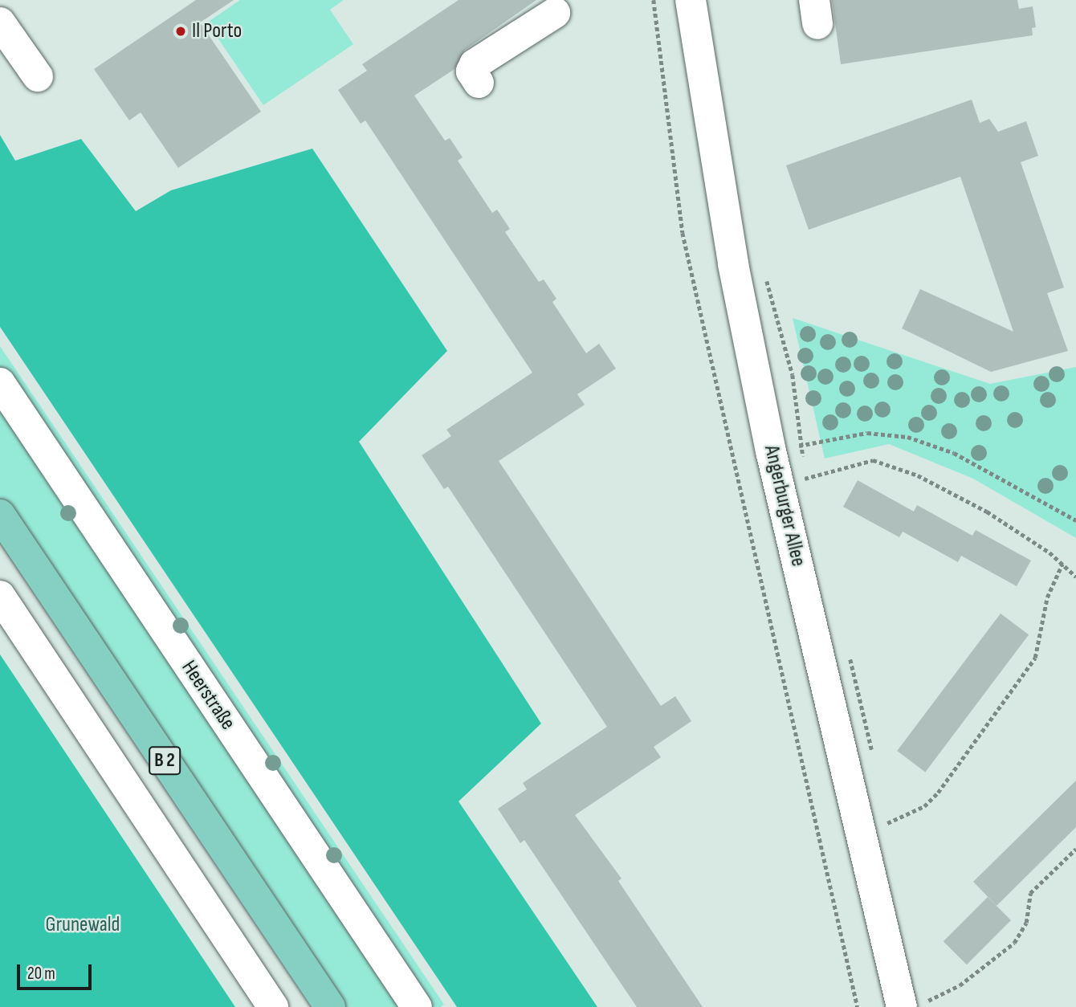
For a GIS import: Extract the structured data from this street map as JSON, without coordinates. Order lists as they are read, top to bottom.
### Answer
{
  "streets": {
    "main road": ["B 2"],
    "street": ["Angerburger Allee", "Heerstraße"]
  },
  "parks": ["Grunewald"],
  "places": ["Il Porto"],
  "scale_bar": "20 m"
}
